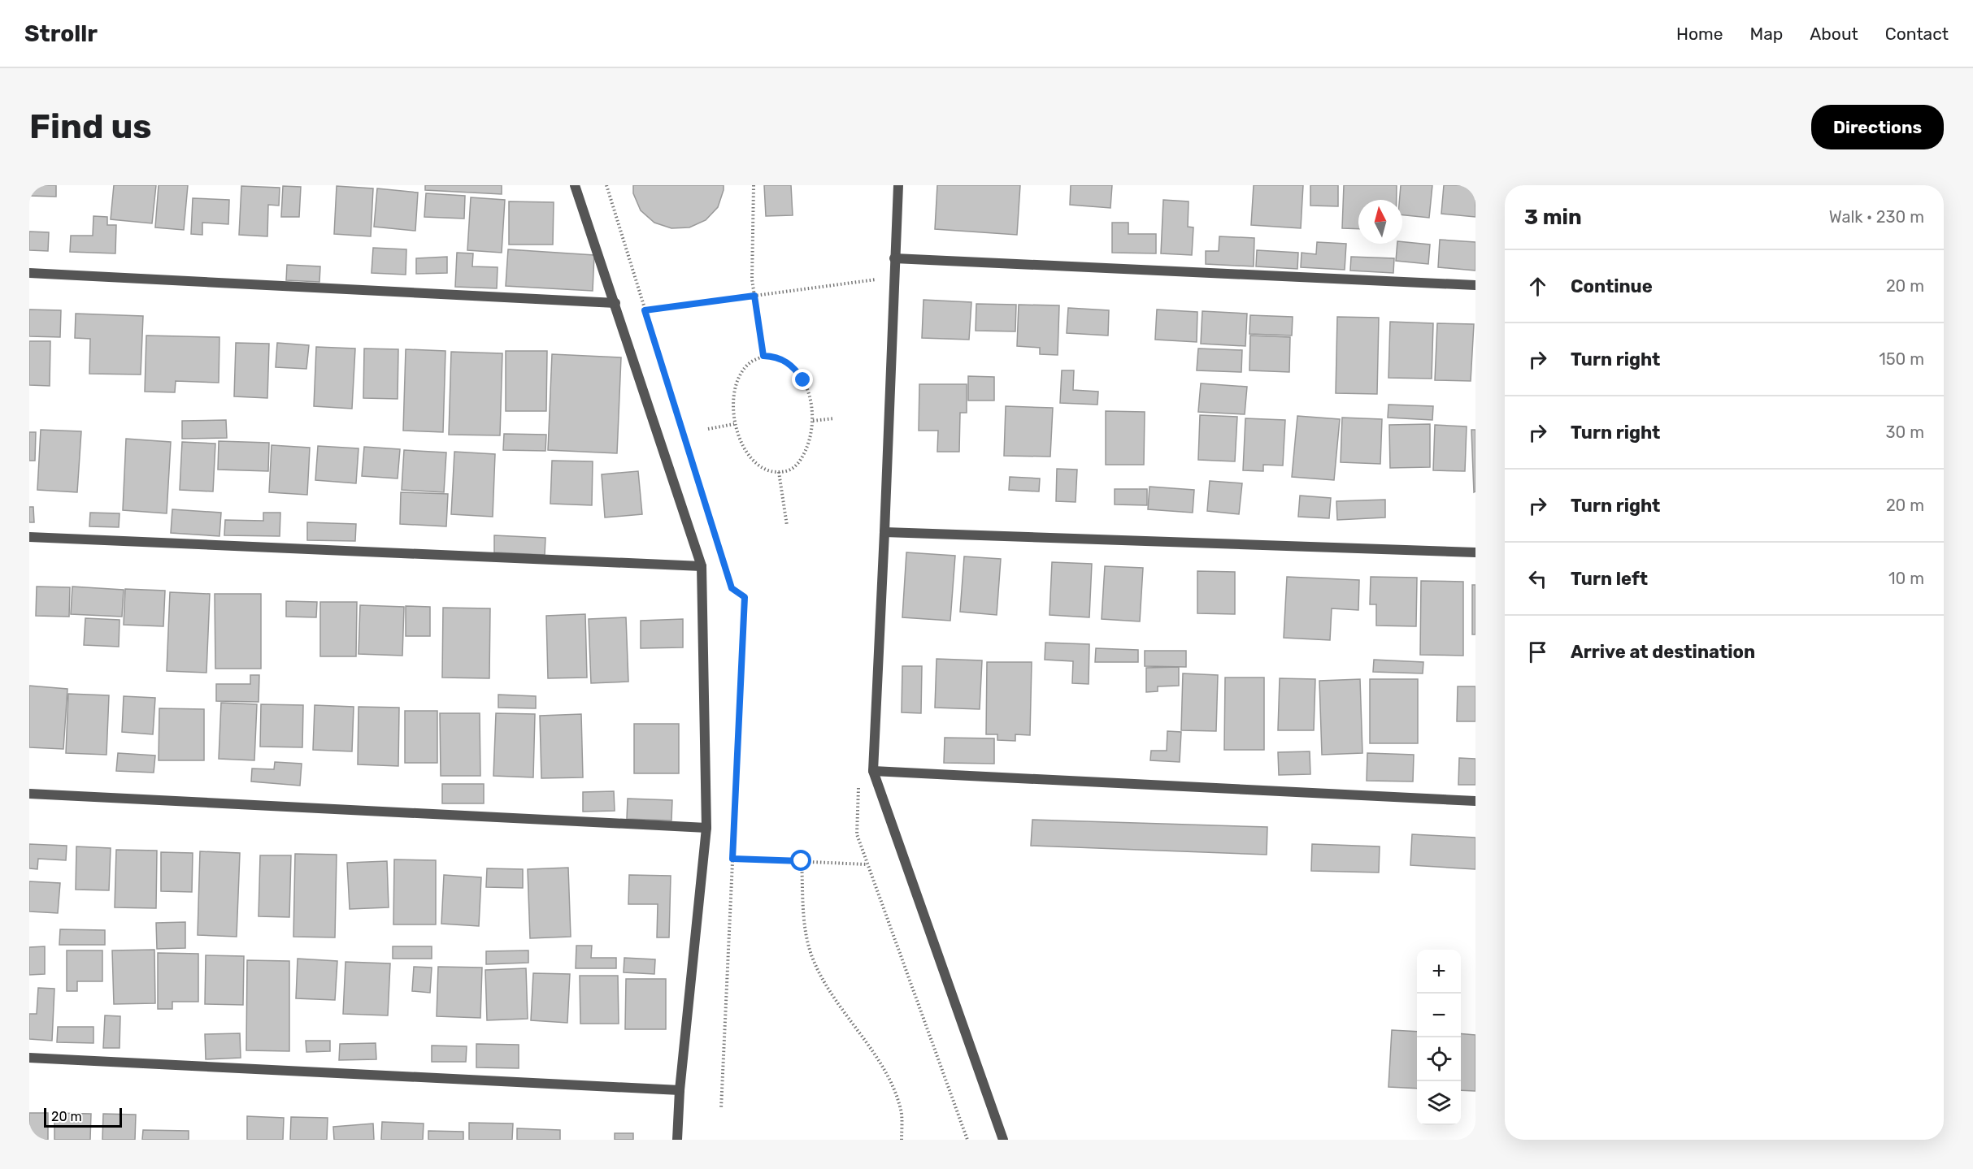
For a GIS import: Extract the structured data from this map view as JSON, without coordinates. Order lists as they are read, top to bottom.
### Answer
{
  "scale_bar": "20 m",
  "north": "top",
  "page": {
    "header": "Strollr",
    "nav": [
      "Home",
      "Map",
      "About",
      "Contact"
    ],
    "buttons": "Directions",
    "title": "Find us",
    "heading": ["3 min", "Walk · 230 m"],
    "list": [
      ["Continue", "20 m"],
      ["Turn right", "150 m"],
      ["Turn right", "30 m"],
      ["Turn right", "20 m"],
      ["Turn left", "10 m"],
      "Arrive at destination"
    ],
    "map_buttons": ["+", "−"],
    "scale": "20 m"
  }
}
